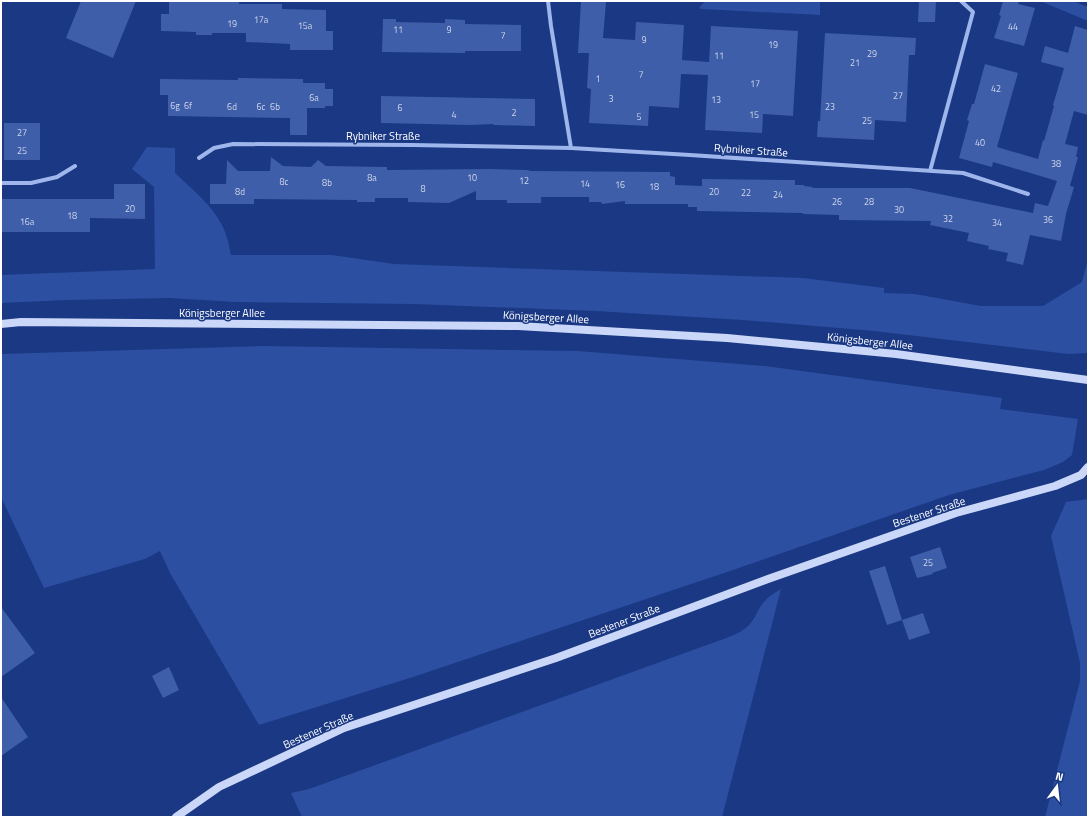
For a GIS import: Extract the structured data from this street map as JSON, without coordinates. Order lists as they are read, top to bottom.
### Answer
{
  "streets": {
    "main road": ["Königsberger Allee", "Bestener Straße"],
    "street": ["Rybniker Straße"]
  },
  "house_numbers": [
    "17a",
    "19",
    "15a",
    "44",
    "11",
    "9",
    "7",
    "9",
    "19",
    "29",
    "11",
    "21",
    "7",
    "1",
    "17",
    "42",
    "27",
    "6a",
    "3",
    "13",
    "6g",
    "6f",
    "6d",
    "6c",
    "6b",
    "23",
    "6",
    "2",
    "4",
    "15",
    "5",
    "25",
    "27",
    "40",
    "25",
    "38",
    "8a",
    "10",
    "12",
    "8c",
    "8b",
    "14",
    "16",
    "18",
    "8",
    "8d",
    "20",
    "22",
    "24",
    "26",
    "28",
    "20",
    "30",
    "18",
    "32",
    "36",
    "16a",
    "34",
    "25"
  ],
  "north": "top"
}
